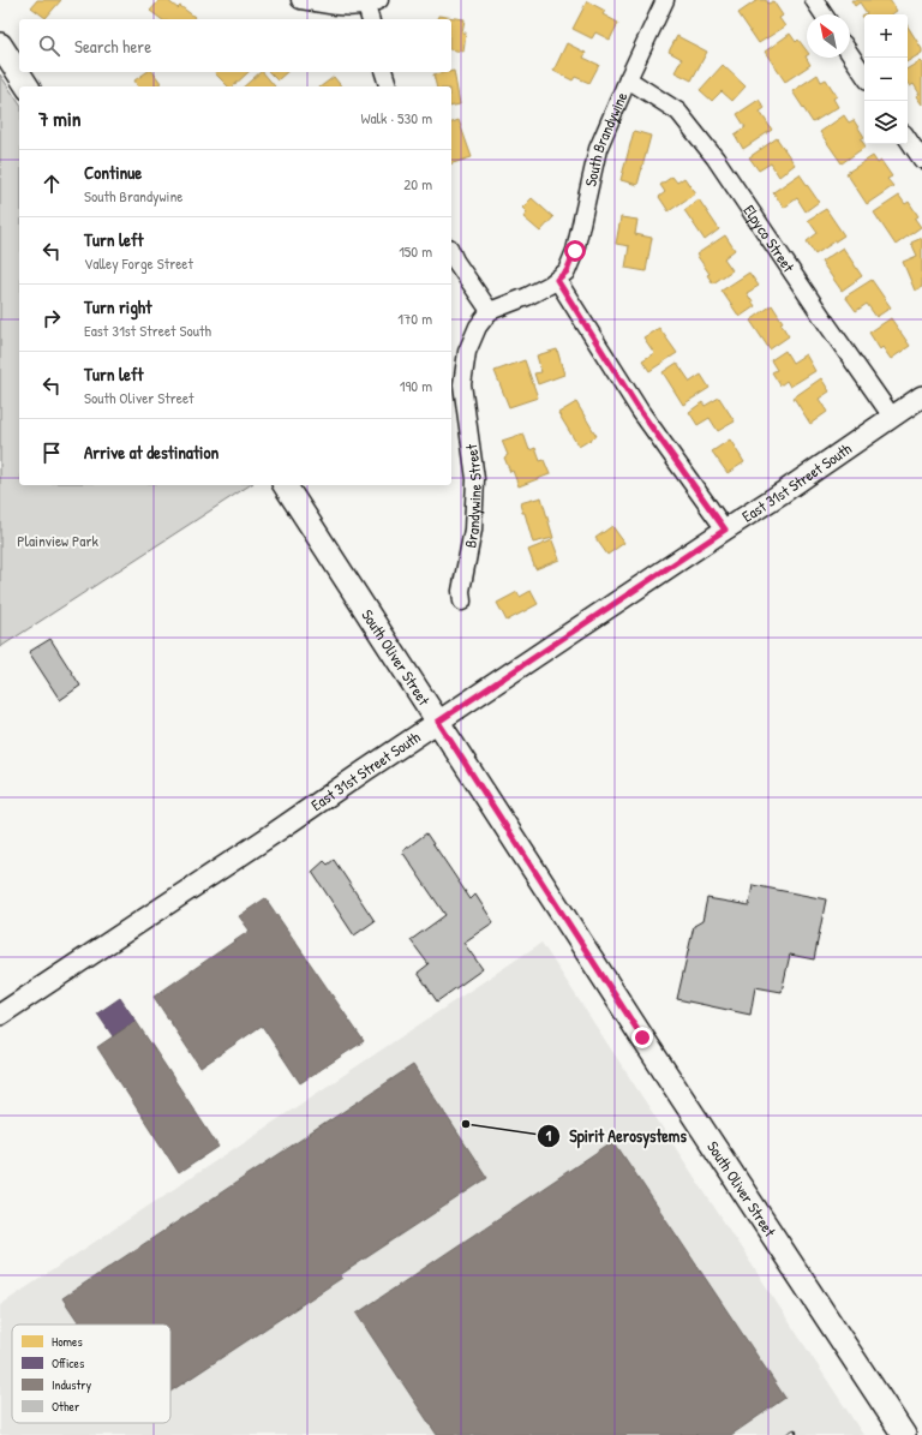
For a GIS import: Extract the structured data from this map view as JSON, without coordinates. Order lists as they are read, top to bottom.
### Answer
{
  "streets": {
    "main road": ["South Oliver Street"],
    "street": [
      "South Brandywine",
      "Elpyco Street",
      "East 31st Street South",
      "Brandywine Street"
    ]
  },
  "crossings": [
    ["South Brandywine", "Elpyco Street"],
    ["Elpyco Street", "East 31st Street South"],
    ["East 31st Street South", "South Oliver Street"]
  ],
  "parks": ["Plainview Park"],
  "places": ["Spirit Aerosystems"],
  "legend": [
    "Homes",
    "Offices",
    "Industry",
    "Other"
  ],
  "north": "top left",
  "page": {
    "map_buttons": ["+", "−"],
    "search": "Search here",
    "heading": ["7 min", "Walk · 530 m"],
    "list": [
      ["Continue", "South Brandywine", "20 m"],
      ["Turn left", "Valley Forge Street", "150 m"],
      ["Turn right", "East 31st Street South", "170 m"],
      ["Turn left", "South Oliver Street", "190 m"],
      "Arrive at destination"
    ]
  }
}
